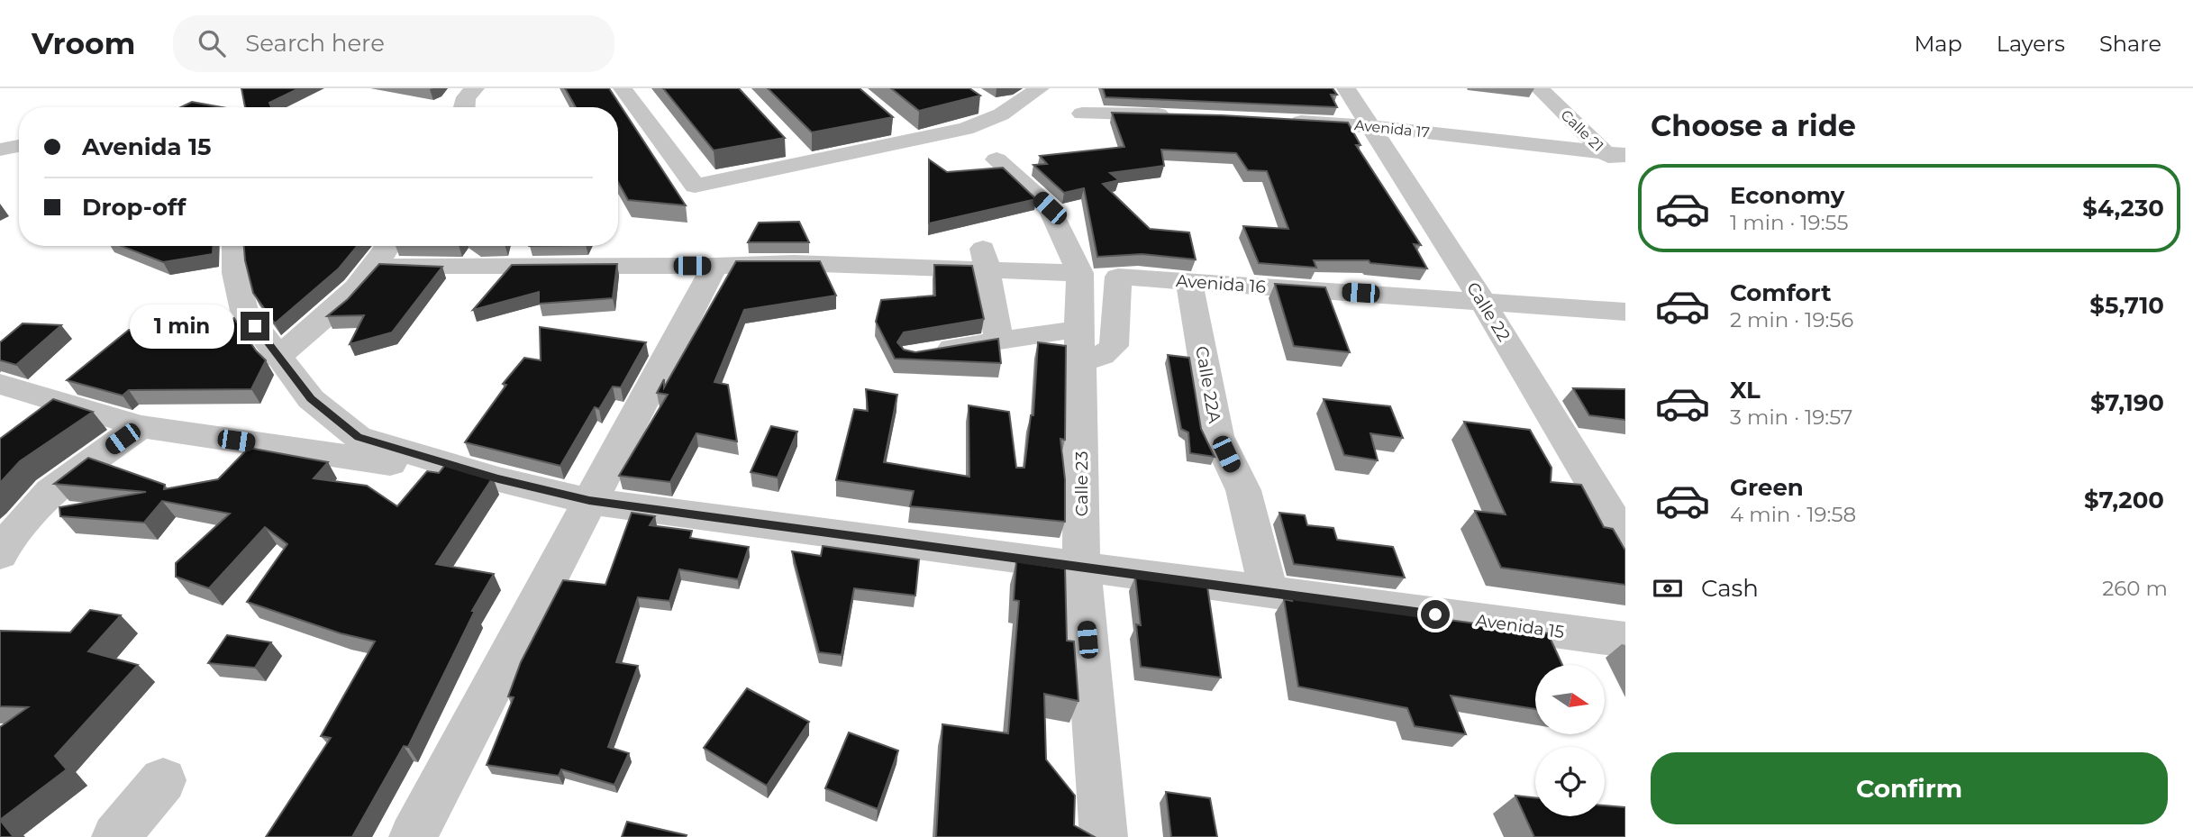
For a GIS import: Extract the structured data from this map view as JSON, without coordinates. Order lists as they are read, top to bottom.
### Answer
{
  "streets": {
    "street": [
      "Avenida 17",
      "Calle 21",
      "Avenida 16",
      "Calle 22",
      "Calle 22A",
      "Calle 23",
      "Avenida 15"
    ]
  },
  "crossings": [
    ["Avenida 17", "Calle 21"],
    ["Avenida 17", "Calle 22"],
    ["Avenida 16", "Calle 22"],
    ["Avenida 16", "Calle 22A"],
    ["Avenida 16", "Calle 23"],
    ["Calle 22A", "Avenida 15"],
    ["Calle 23", "Avenida 15"]
  ],
  "north": "right",
  "page": {
    "header": "Vroom",
    "search": "Search here",
    "nav": ["Map", "Layers", "Share"],
    "heading": "Choose a ride",
    "banner": ["Avenida 15", "Drop-off"],
    "list": [
      {
        "name": "Economy",
        "note": "1 min · 19:55",
        "value": "$4,230"
      },
      {
        "name": "Comfort",
        "note": "2 min · 19:56",
        "value": "$5,710"
      },
      {
        "name": "XL",
        "note": "3 min · 19:57",
        "value": "$7,190"
      },
      {
        "name": "Green",
        "note": "4 min · 19:58",
        "value": "$7,200"
      }
    ],
    "bubble": "1 min",
    "pay": ["Cash", "260 m"],
    "buttons": "Confirm"
  }
}
